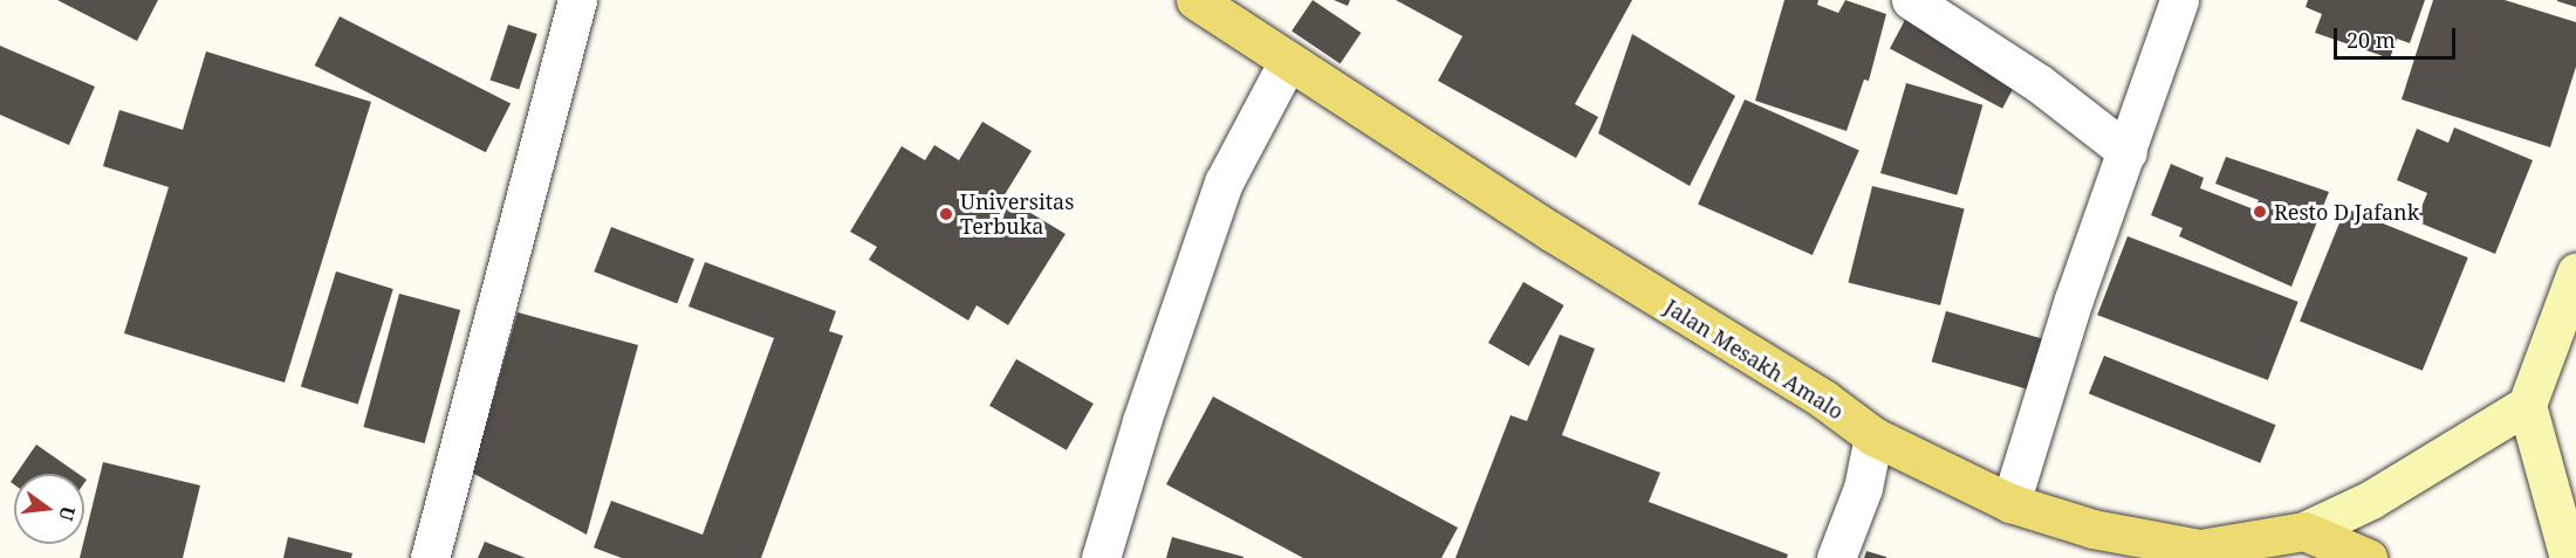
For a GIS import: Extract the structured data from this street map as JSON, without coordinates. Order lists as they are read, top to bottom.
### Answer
{
  "streets": {
    "main road": ["Jalan Mesakh Amalo"]
  },
  "places": ["Resto D Jafank", "Universitas Terbuka"],
  "scale_bar": "20 m",
  "north": "right"
}
